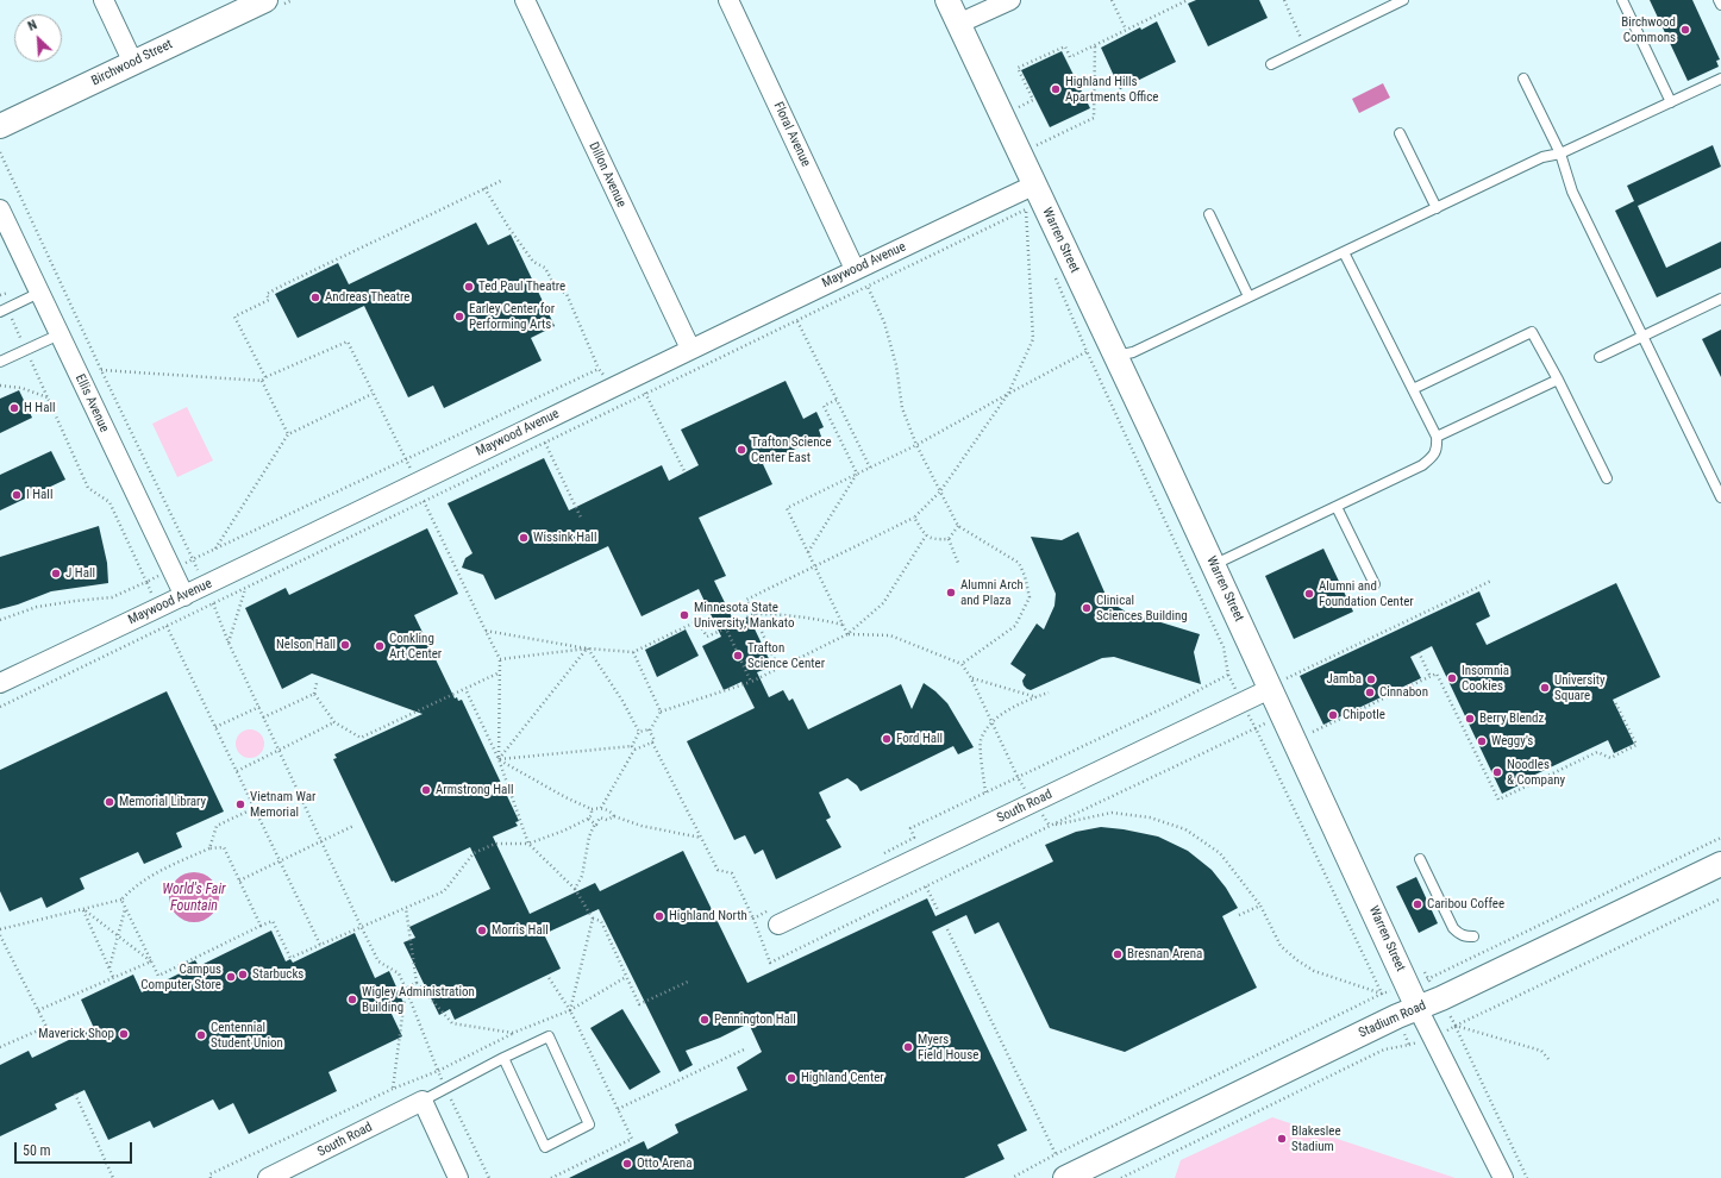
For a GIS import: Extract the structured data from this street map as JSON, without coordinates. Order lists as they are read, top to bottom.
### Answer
{
  "streets": {
    "street": [
      "Birchwood Street",
      "Floral Avenue",
      "Dillon Avenue",
      "Warren Street",
      "Maywood Avenue",
      "Ellis Avenue",
      "South Road",
      "Stadium Road"
    ]
  },
  "crossings": [
    ["Floral Avenue", "Maywood Avenue"],
    ["Dillon Avenue", "Maywood Avenue"],
    ["Warren Street", "Maywood Avenue"],
    ["Warren Street", "South Road"],
    ["Warren Street", "Stadium Road"],
    ["Maywood Avenue", "Ellis Avenue"]
  ],
  "water": ["World's Fair Fountain"],
  "places": [
    "Birchwood Commons",
    "Highland Hills Apartments Office",
    "Ted Paul Theatre",
    "Andreas Theatre",
    "Earley Center for Performing Arts",
    "H Hall",
    "Trafton Science Center East",
    "I Hall",
    "Wissink Hall",
    "J Hall",
    "Alumni Arch and Plaza",
    "Alumni and Foundation Center",
    "Clinical Sciences Building",
    "Minnesota State University, Mankato",
    "Nelson Hall",
    "Conkling Art Center",
    "Trafton Science Center",
    "Insomnia Cookies",
    "Jamba",
    "University Square",
    "Cinnabon",
    "Chipotle",
    "Berry Blendz",
    "Ford Hall",
    "Weggy's",
    "Noodles & Company",
    "Armstrong Hall",
    "Memorial Library",
    "Vietnam War Memorial",
    "Caribou Coffee",
    "Highland North",
    "Morris Hall",
    "Bresnan Arena",
    "Starbucks",
    "Campus Computer Store",
    "Wigley Administration Building",
    "Pennington Hall",
    "Maverick Shop",
    "Centennial Student Union",
    "Myers Field House",
    "Highland Center",
    "Blakeslee Stadium",
    "Otto Arena"
  ],
  "scale_bar": "50 m",
  "north": "top left"
}
